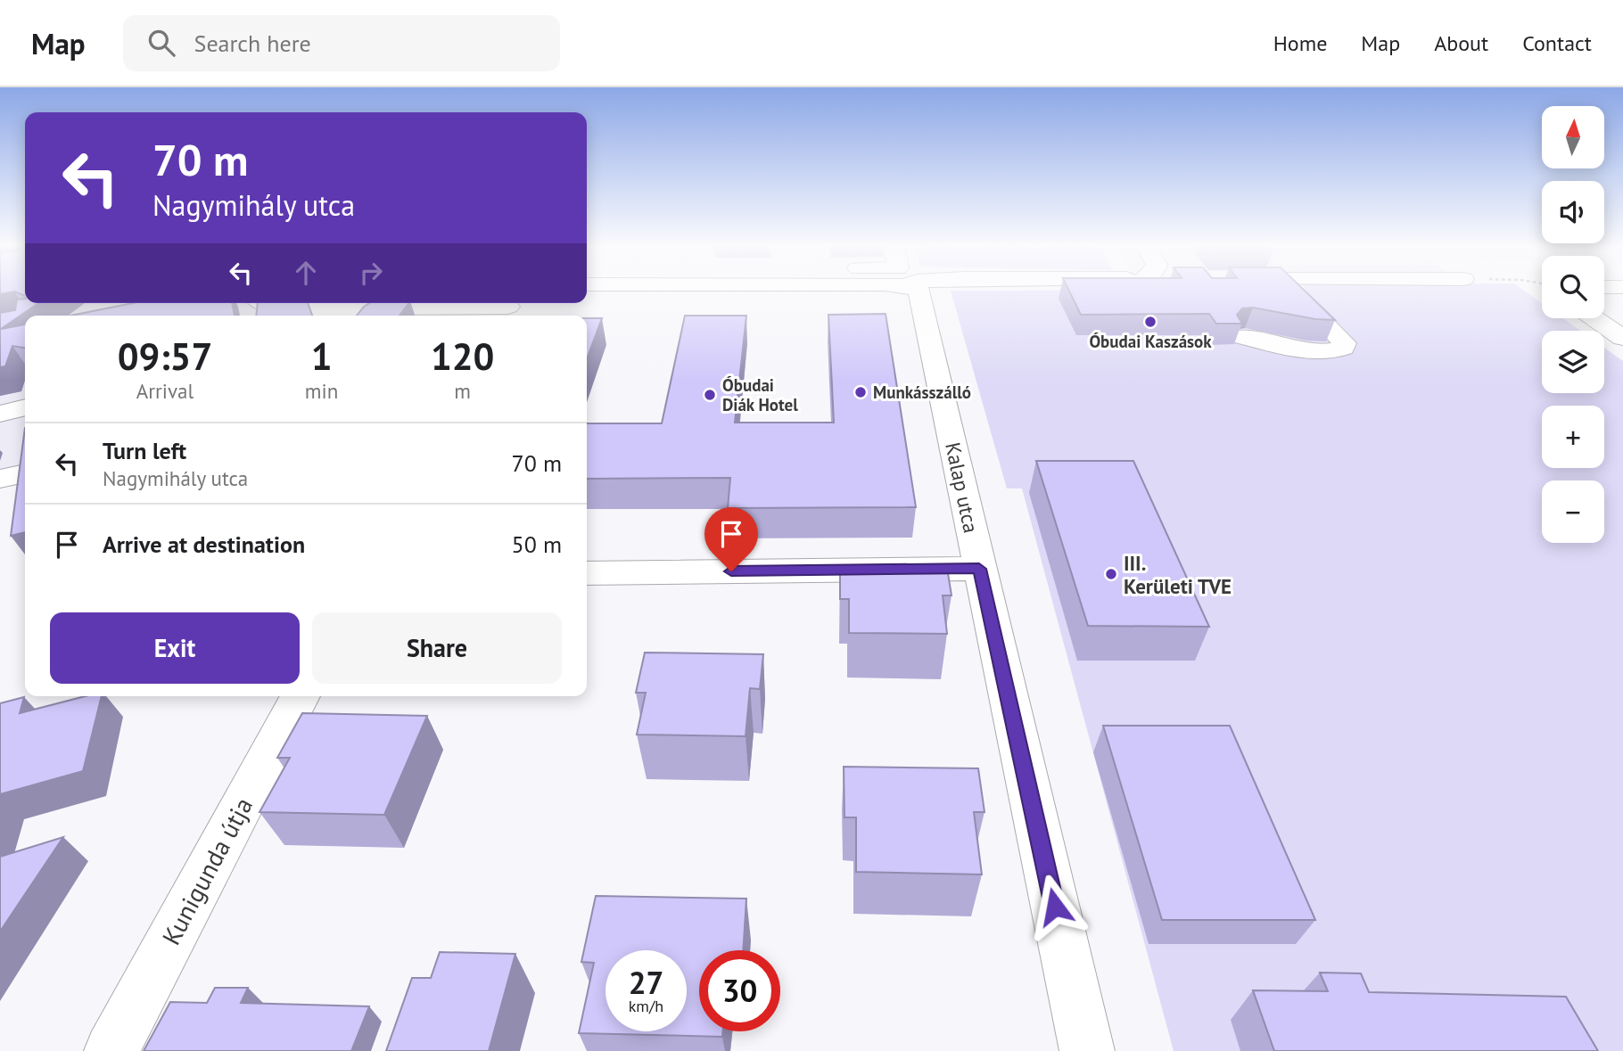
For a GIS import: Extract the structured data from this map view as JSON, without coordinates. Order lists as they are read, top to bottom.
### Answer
{
  "streets": {
    "street": ["Kalap utca", "Kunigunda útja"]
  },
  "places": [
    "Óbudai Kaszások",
    "Munkásszálló",
    "Óbudai Diák Hotel",
    "III. Kerületi TVE"
  ],
  "north": "top",
  "page": {
    "header": "Map",
    "search": "Search here",
    "nav": [
      "Home",
      "Map",
      "About",
      "Contact"
    ],
    "map_buttons": ["+", "−"],
    "turn": ["70 m", "Nagymihály utca"],
    "eta": [
      "09:57",
      "Arrival",
      "1",
      "min",
      "120",
      "m"
    ],
    "list": [
      {
        "name": "Turn left",
        "note": "Nagymihály utca",
        "value": "70 m"
      },
      {
        "name": "Arrive at destination",
        "value": "50 m"
      }
    ],
    "buttons": ["Exit", "Share"],
    "speed": "27 km/h",
    "limit": "30"
  }
}
